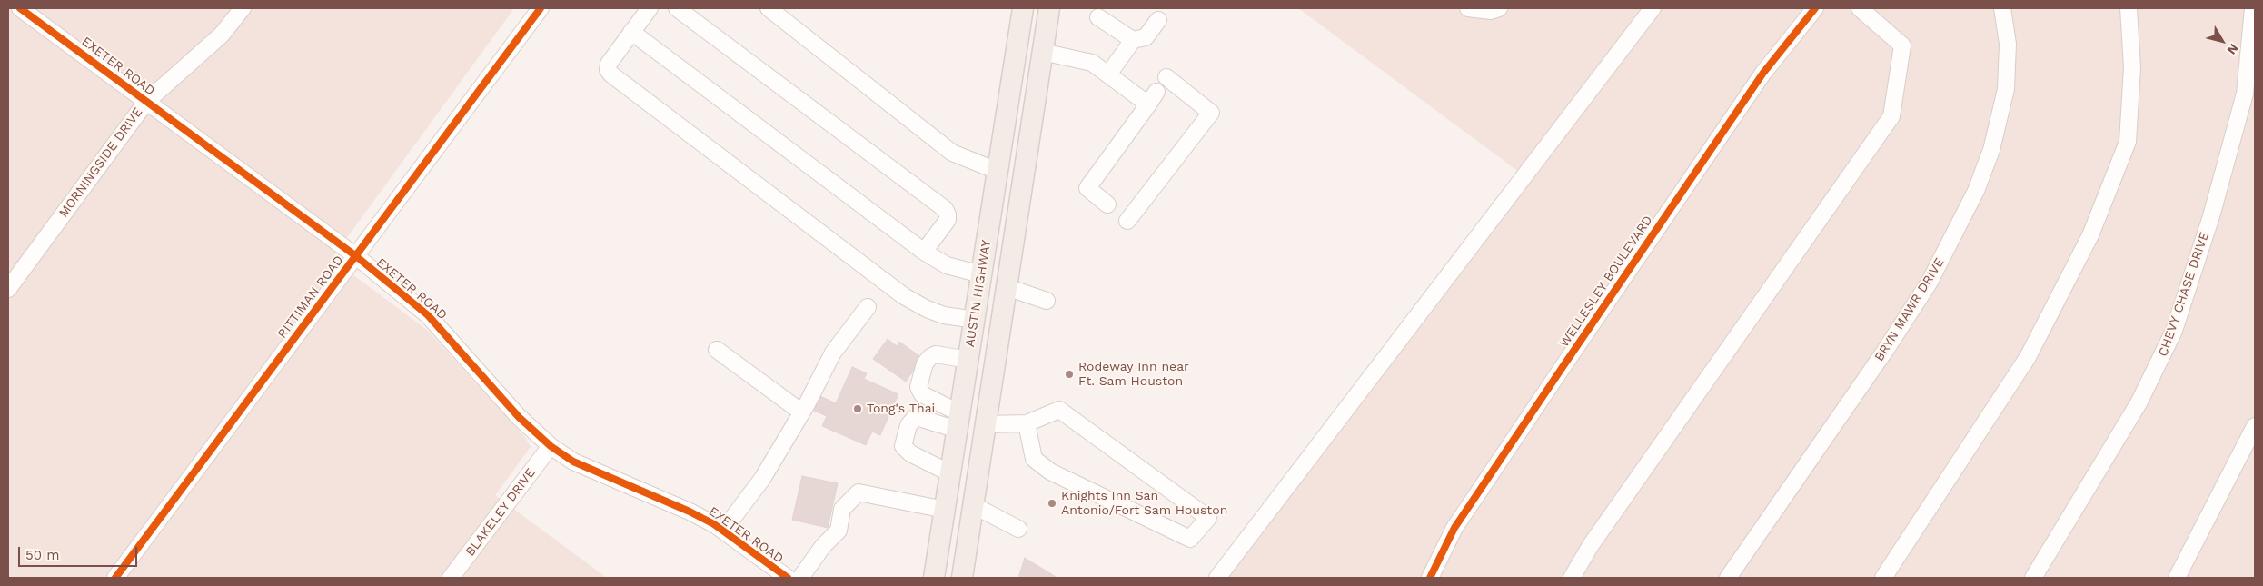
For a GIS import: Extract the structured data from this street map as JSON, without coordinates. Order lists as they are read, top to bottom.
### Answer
{
  "streets": {
    "main road": ["AUSTIN HIGHWAY"],
    "street": [
      "EXETER ROAD",
      "MORNINGSIDE DRIVE",
      "WELLESLEY BOULEVARD",
      "CHEVY CHASE DRIVE",
      "RITTIMAN ROAD",
      "BRYN MAWR DRIVE",
      "BLAKELEY DRIVE"
    ]
  },
  "crossings": [
    ["EXETER ROAD", "MORNINGSIDE DRIVE"],
    ["EXETER ROAD", "RITTIMAN ROAD"],
    ["EXETER ROAD", "BLAKELEY DRIVE"]
  ],
  "places": ["Rodeway Inn near Ft. Sam Houston", "Tong's Thai", "Knights Inn San Antonio/Fort Sam Houston"],
  "scale_bar": "50 m",
  "north": "bottom right"
}
